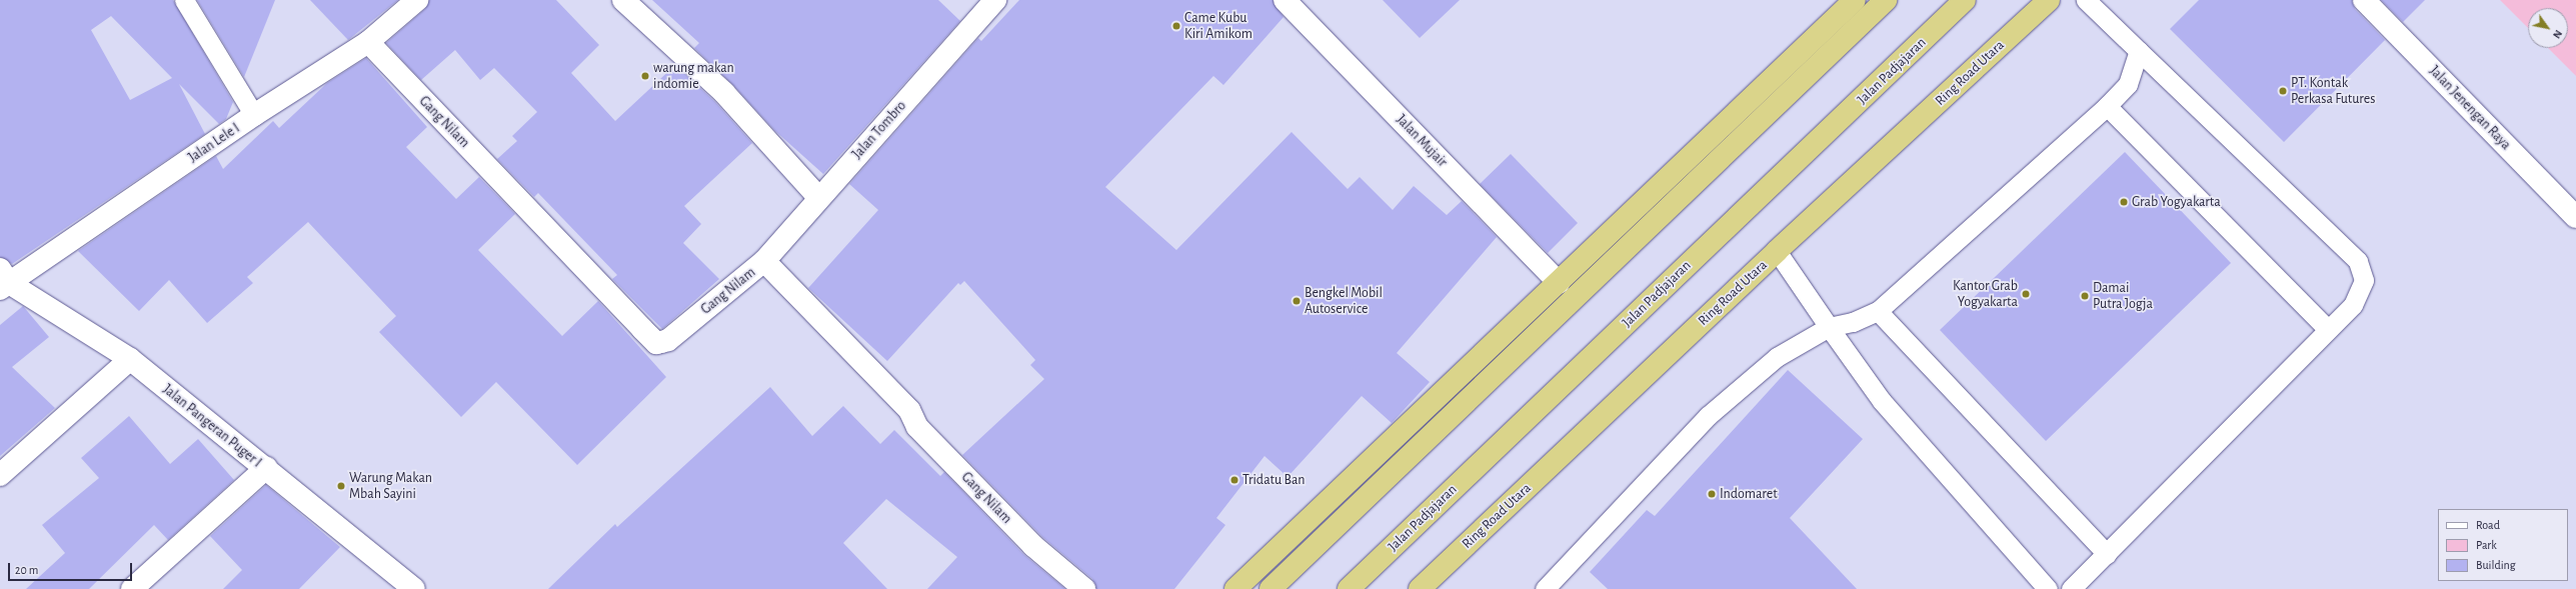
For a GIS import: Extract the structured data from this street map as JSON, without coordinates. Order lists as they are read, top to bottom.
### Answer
{
  "streets": {
    "highway": ["Jalan Padjajaran", "Ring Road Utara"],
    "street": [
      "Jalan Jenengan Raya",
      "Gang Nilam",
      "Jalan Tombro",
      "Jalan Mujair",
      "Jalan Lele I",
      "Jalan Pangeran Puger I"
    ]
  },
  "crossings": [
    ["Gang Nilam", "Jalan Tombro"],
    ["Gang Nilam", "Jalan Lele I"],
    ["Jalan Lele I", "Jalan Pangeran Puger I"]
  ],
  "places": [
    "Came Kubu Kiri Amikom",
    "warung makan indomie",
    "PT. Kontak Perkasa Futures",
    "Grab Yogyakarta",
    "Kantor Grab Yogyakarta",
    "Damai Putra Jogja",
    "Bengkel Mobil Autoservice",
    "Tridatu Ban",
    "Warung Makan Mbah Sayini",
    "Indomaret"
  ],
  "legend": ["Road", "Park", "Building"],
  "scale_bar": "20 m",
  "north": "bottom right"
}
